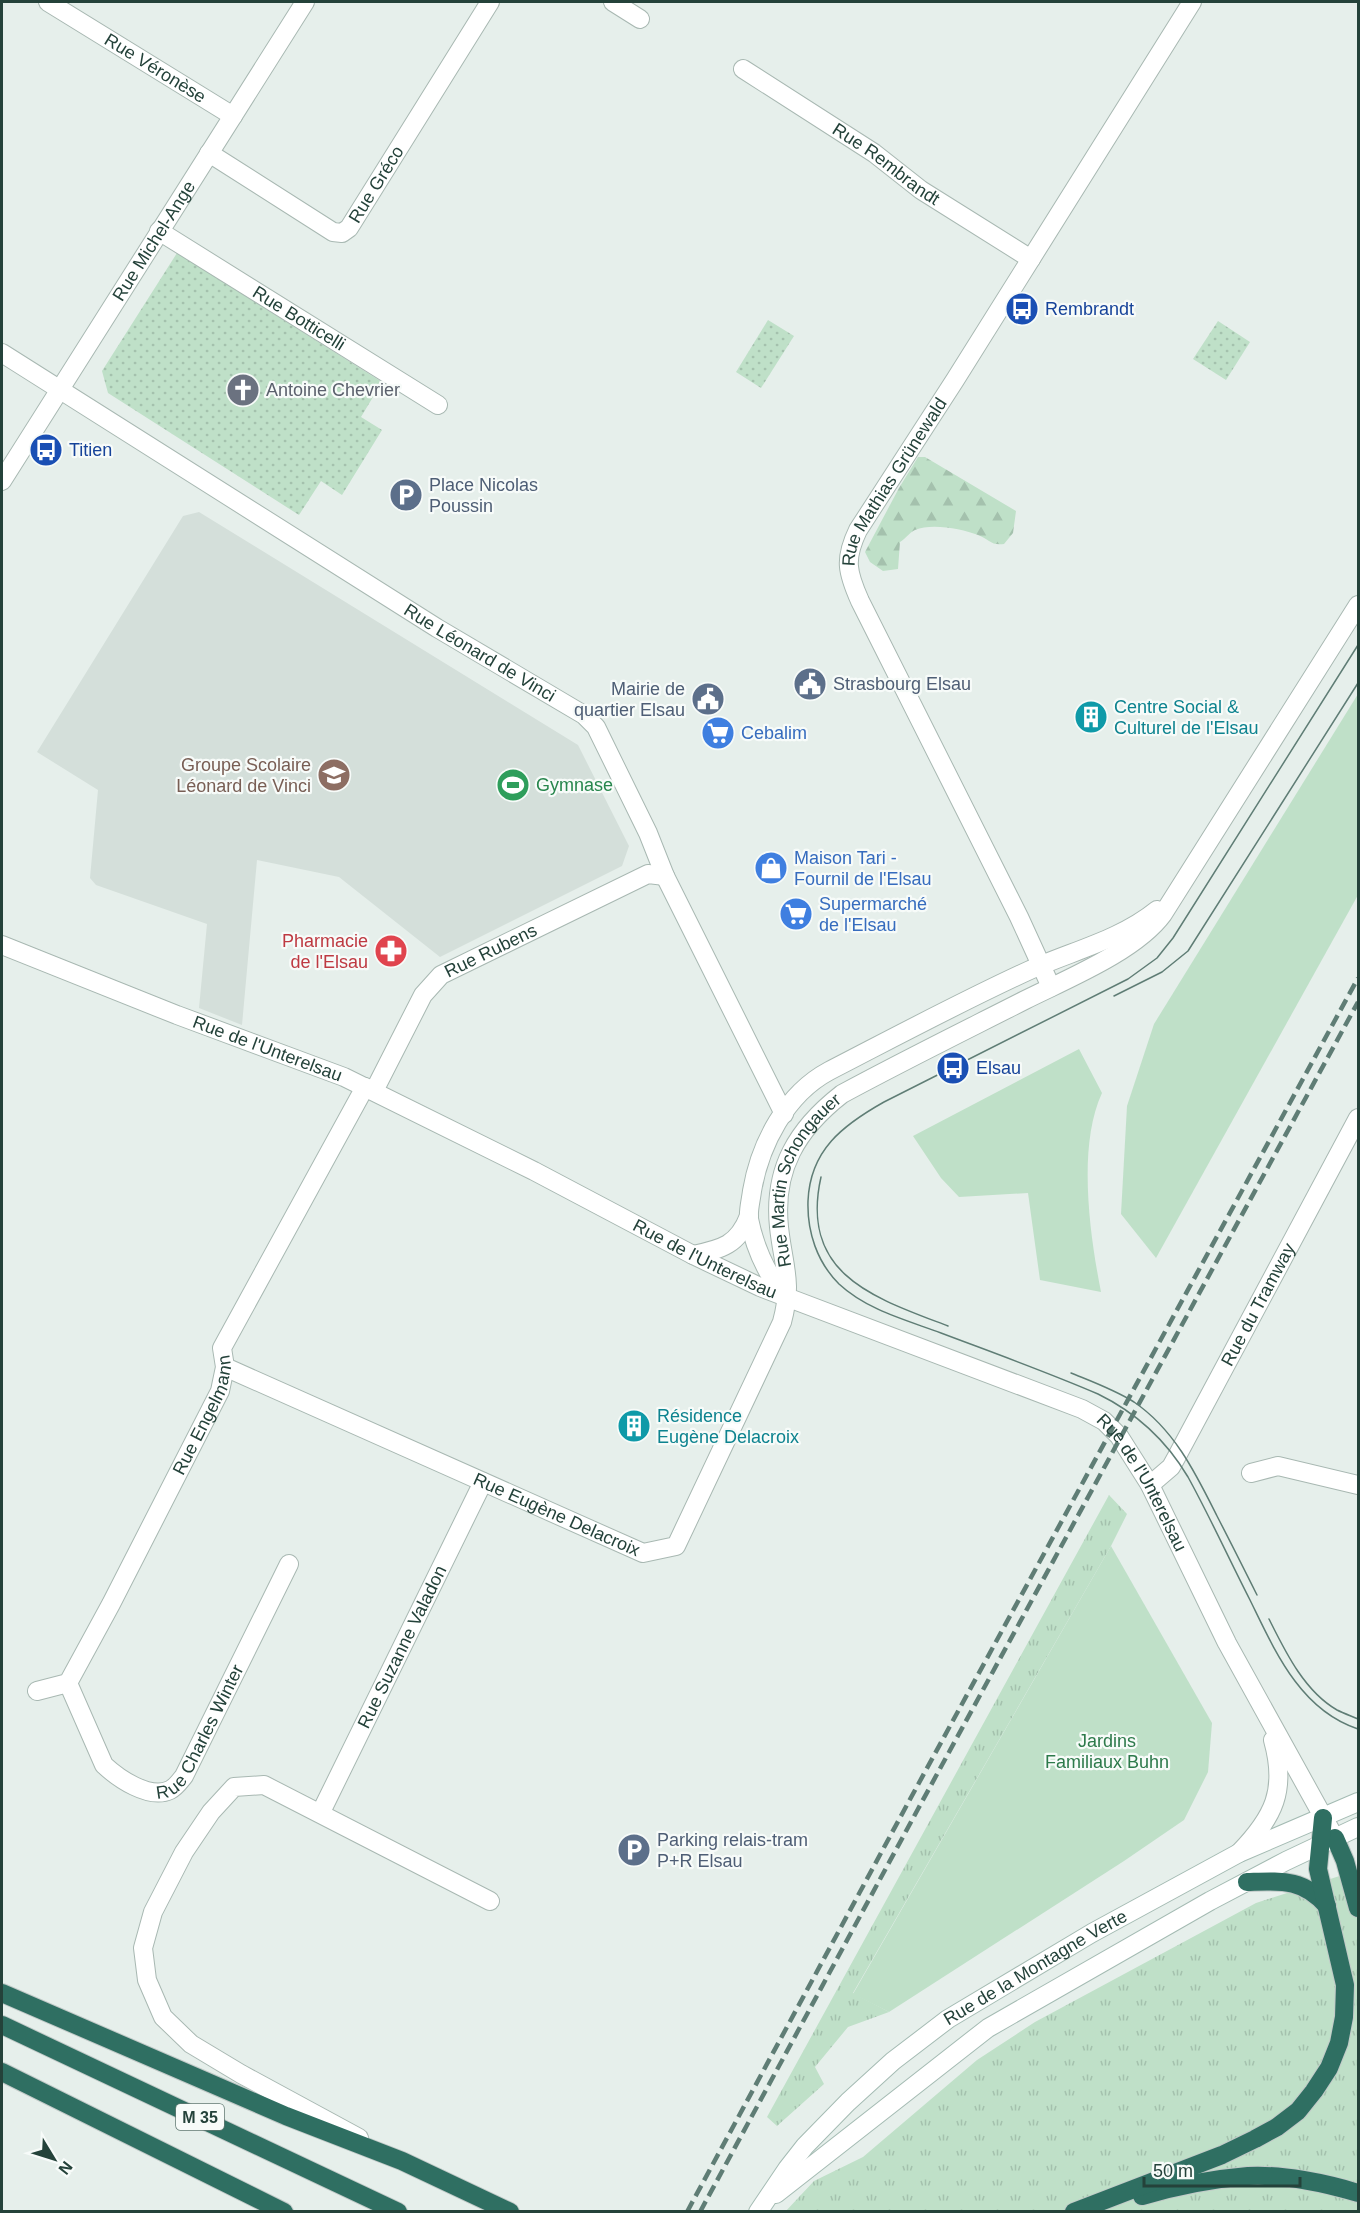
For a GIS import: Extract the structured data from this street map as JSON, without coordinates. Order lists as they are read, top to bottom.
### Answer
{
  "streets": {
    "highway": ["M 35"],
    "street": [
      "Rue Véronèse",
      "Rue Rembrandt",
      "Rue Gréco",
      "Rue Michel-Ange",
      "Rue Botticelli",
      "Rue Mathias Grünewald",
      "Rue Léonard de Vinci",
      "Rue Rubens",
      "Rue de l'Unterelsau",
      "Rue Martin Schongauer",
      "Rue du Tramway",
      "Rue Engelmann",
      "Rue Eugène Delacroix",
      "Rue Suzanne Valadon",
      "Rue Charles Winter",
      "Rue de la Montagne Verte"
    ]
  },
  "crossings": [
    ["Rue Véronèse", "Rue Michel-Ange"],
    ["Rue Rembrandt", "Rue Mathias Grünewald"],
    ["Rue Gréco", "Rue Michel-Ange"],
    ["Rue Michel-Ange", "Rue Botticelli"],
    ["Rue Michel-Ange", "Rue Léonard de Vinci"],
    ["Rue Mathias Grünewald", "Rue Martin Schongauer"],
    ["Rue Léonard de Vinci", "Rue Rubens"],
    ["Rue Léonard de Vinci", "Rue Martin Schongauer"],
    ["Rue Rubens", "Rue de l'Unterelsau"],
    ["Rue Rubens", "Rue Engelmann"],
    ["Rue de l'Unterelsau", "Rue Martin Schongauer"],
    ["Rue de l'Unterelsau", "Rue du Tramway"],
    ["Rue de l'Unterelsau", "Rue Engelmann"],
    ["Rue de l'Unterelsau", "Rue Eugène Delacroix"],
    ["Rue de l'Unterelsau", "Rue de la Montagne Verte"],
    ["Rue Martin Schongauer", "Rue Eugène Delacroix"],
    ["Rue Engelmann", "Rue Eugène Delacroix"],
    ["Rue Engelmann", "Rue Charles Winter"],
    ["Rue Eugène Delacroix", "Rue Suzanne Valadon"]
  ],
  "parks": ["Jardins Familiaux Buhn"],
  "places": {
    "bus stop": ["Rembrandt", "Titien", "Elsau"],
    "church": ["Antoine Chevrier"],
    "parking": ["Place Nicolas Poussin", "Parking relais-tram P+R Elsau"],
    "public building": ["Strasbourg Elsau", "Mairie de quartier Elsau"],
    "building": ["Centre Social & Culturel de l'Elsau", "Résidence Eugène Delacroix"],
    "supermarket": ["Cebalim", "Supermarché de l'Elsau"],
    "school or university": ["Groupe Scolaire Léonard de Vinci"],
    "sports": ["Gymnase"],
    "shop": ["Maison Tari - Fournil de l'Elsau"],
    "pharmacy": ["Pharmacie de l'Elsau"]
  },
  "scale_bar": "50 m",
  "north": "bottom right"
}
